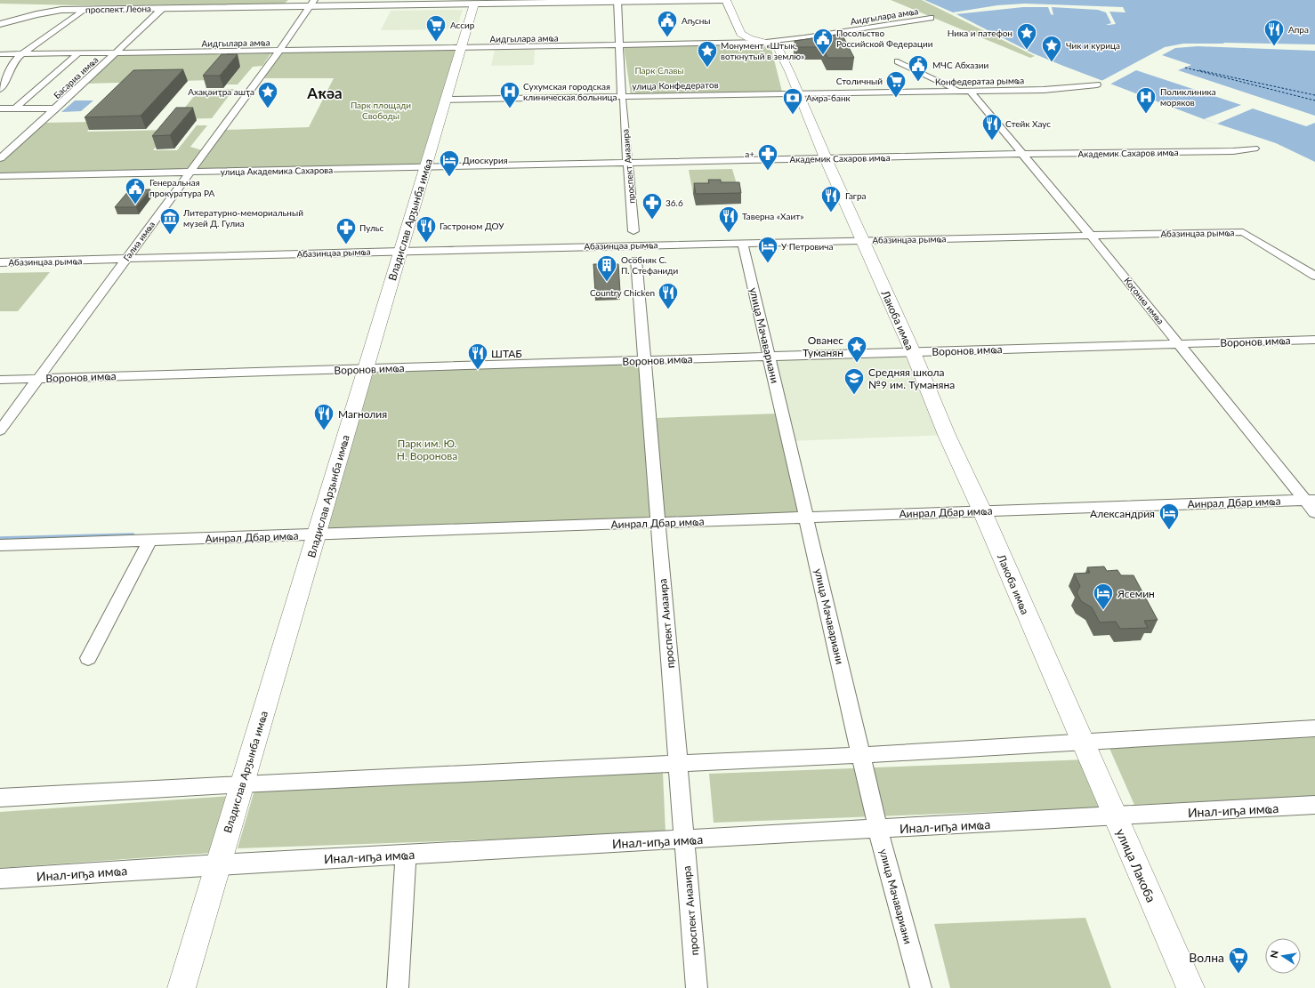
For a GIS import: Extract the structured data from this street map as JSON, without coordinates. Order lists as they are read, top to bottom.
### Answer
{
  "streets": {
    "highway": ["проспект Леона"],
    "main road": ["Владислав Арӡынба имҩа", "Лакоба имҩа", "улица Лакоба"],
    "street": [
      "Аидгылара амҩа",
      "Басариа имҩа",
      "Конфедератаа рымҩа",
      "улица Конфедератов",
      "Академик Сахаров имҩа",
      "проспект Аиааира",
      "улица Академика Сахарова",
      "Абазинцәа рымҩа",
      "Гәлиа имҩа",
      "Коӷониа имҩа",
      "улица Мачавариани",
      "Воронов имҩа",
      "Аинрал Дбар имҩа",
      "Инал-иҧа имҩа"
    ]
  },
  "crossings": [
    ["проспект Леона", "Басариа имҩа"],
    ["проспект Леона", "проспект Аиааира"],
    ["проспект Леона", "Владислав Арӡынба имҩа"],
    ["проспект Леона", "Гәлиа имҩа"],
    ["проспект Леона", "Лакоба имҩа"],
    ["Аидгылара амҩа", "Басариа имҩа"],
    ["Аидгылара амҩа", "проспект Аиааира"],
    ["Аидгылара амҩа", "Владислав Арӡынба имҩа"],
    ["Аидгылара амҩа", "Гәлиа имҩа"],
    ["Аидгылара амҩа", "Лакоба имҩа"],
    ["Конфедератаа рымҩа", "улица Конфедератов"],
    ["Конфедератаа рымҩа", "Коӷониа имҩа"],
    ["Конфедератаа рымҩа", "Лакоба имҩа"],
    ["улица Конфедератов", "проспект Аиааира"],
    ["улица Конфедератов", "Владислав Арӡынба имҩа"],
    ["улица Конфедератов", "Лакоба имҩа"],
    ["Академик Сахаров имҩа", "проспект Аиааира"],
    ["Академик Сахаров имҩа", "улица Академика Сахарова"],
    ["Академик Сахаров имҩа", "Владислав Арӡынба имҩа"],
    ["Академик Сахаров имҩа", "Коӷониа имҩа"],
    ["Академик Сахаров имҩа", "Лакоба имҩа"],
    ["проспект Аиааира", "Воронов имҩа"],
    ["проспект Аиааира", "Аинрал Дбар имҩа"],
    ["проспект Аиааира", "Инал-иҧа имҩа"],
    ["улица Академика Сахарова", "Владислав Арӡынба имҩа"],
    ["улица Академика Сахарова", "Гәлиа имҩа"],
    ["Владислав Арӡынба имҩа", "Абазинцәа рымҩа"],
    ["Владислав Арӡынба имҩа", "Воронов имҩа"],
    ["Владислав Арӡынба имҩа", "Аинрал Дбар имҩа"],
    ["Владислав Арӡынба имҩа", "Инал-иҧа имҩа"],
    ["Абазинцәа рымҩа", "Гәлиа имҩа"],
    ["Абазинцәа рымҩа", "Коӷониа имҩа"],
    ["Абазинцәа рымҩа", "Лакоба имҩа"],
    ["Абазинцәа рымҩа", "улица Мачавариани"],
    ["Гәлиа имҩа", "Воронов имҩа"],
    ["Коӷониа имҩа", "Воронов имҩа"],
    ["Коӷониа имҩа", "Аинрал Дбар имҩа"],
    ["Лакоба имҩа", "Воронов имҩа"],
    ["Лакоба имҩа", "Аинрал Дбар имҩа"],
    ["Лакоба имҩа", "улица Лакоба"],
    ["улица Мачавариани", "Воронов имҩа"],
    ["улица Мачавариани", "Аинрал Дбар имҩа"],
    ["улица Мачавариани", "Инал-иҧа имҩа"],
    ["Инал-иҧа имҩа", "улица Лакоба"]
  ],
  "districts": ["Аҟəа"],
  "parks": ["Парк Славы", "Парк площади Свободы", "Парк им. Ю. Н. Воронова"],
  "places": {
    "public building": [
      "Аҧсны",
      "Посольство Российской Федерации",
      "МЧС Абхазии",
      "Генеральная прокуратура РА"
    ],
    "supermarket": ["Ассир", "Столичный", "Волна"],
    "restaurant": [
      "Апра",
      "Стейк Хаус",
      "Гагра",
      "Таверна «Хаит»",
      "Гастроном ДОУ",
      "Country Chicken",
      "ШТАБ",
      "Магнолия"
    ],
    "place": [
      "Ника и патефон",
      "Чик и курица",
      "Монумент «Штык, воткнутый в землю»",
      "Ахақәиҭра ашҭа",
      "Ованес Туманян"
    ],
    "hospital": ["Сухумская городская клиническая больница", "Поликлиника моряков"],
    "bank": ["Амра-банк"],
    "pharmacy": ["а+", "36.6", "Пульс"],
    "hotel": [
      "Диоскурия",
      "У Петровича",
      "Александрия",
      "Ясемин"
    ],
    "museum": ["Литературно-мемориальный музей Д. Гулиа"],
    "building": ["Особняк С. П. Стефаниди"],
    "school or university": ["Средняя школа №9 им. Туманяна"]
  },
  "north": "left"
}
